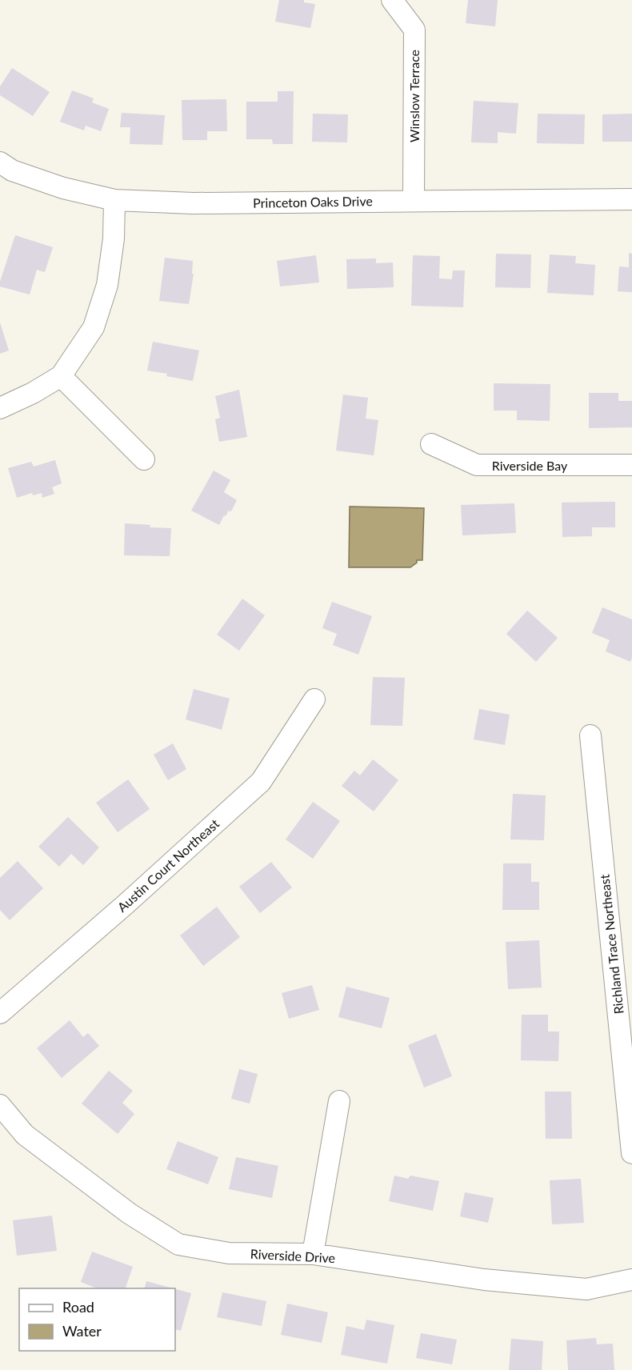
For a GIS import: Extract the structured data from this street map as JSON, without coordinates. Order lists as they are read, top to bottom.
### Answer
{
  "streets": {
    "street": [
      "Winslow Terrace",
      "Princeton Oaks Drive",
      "Riverside Bay",
      "Austin Court Northeast",
      "Richland Trace Northeast",
      "Riverside Drive"
    ]
  },
  "crossings": [
    ["Winslow Terrace", "Princeton Oaks Drive"]
  ],
  "legend": ["Road", "Water"]
}
